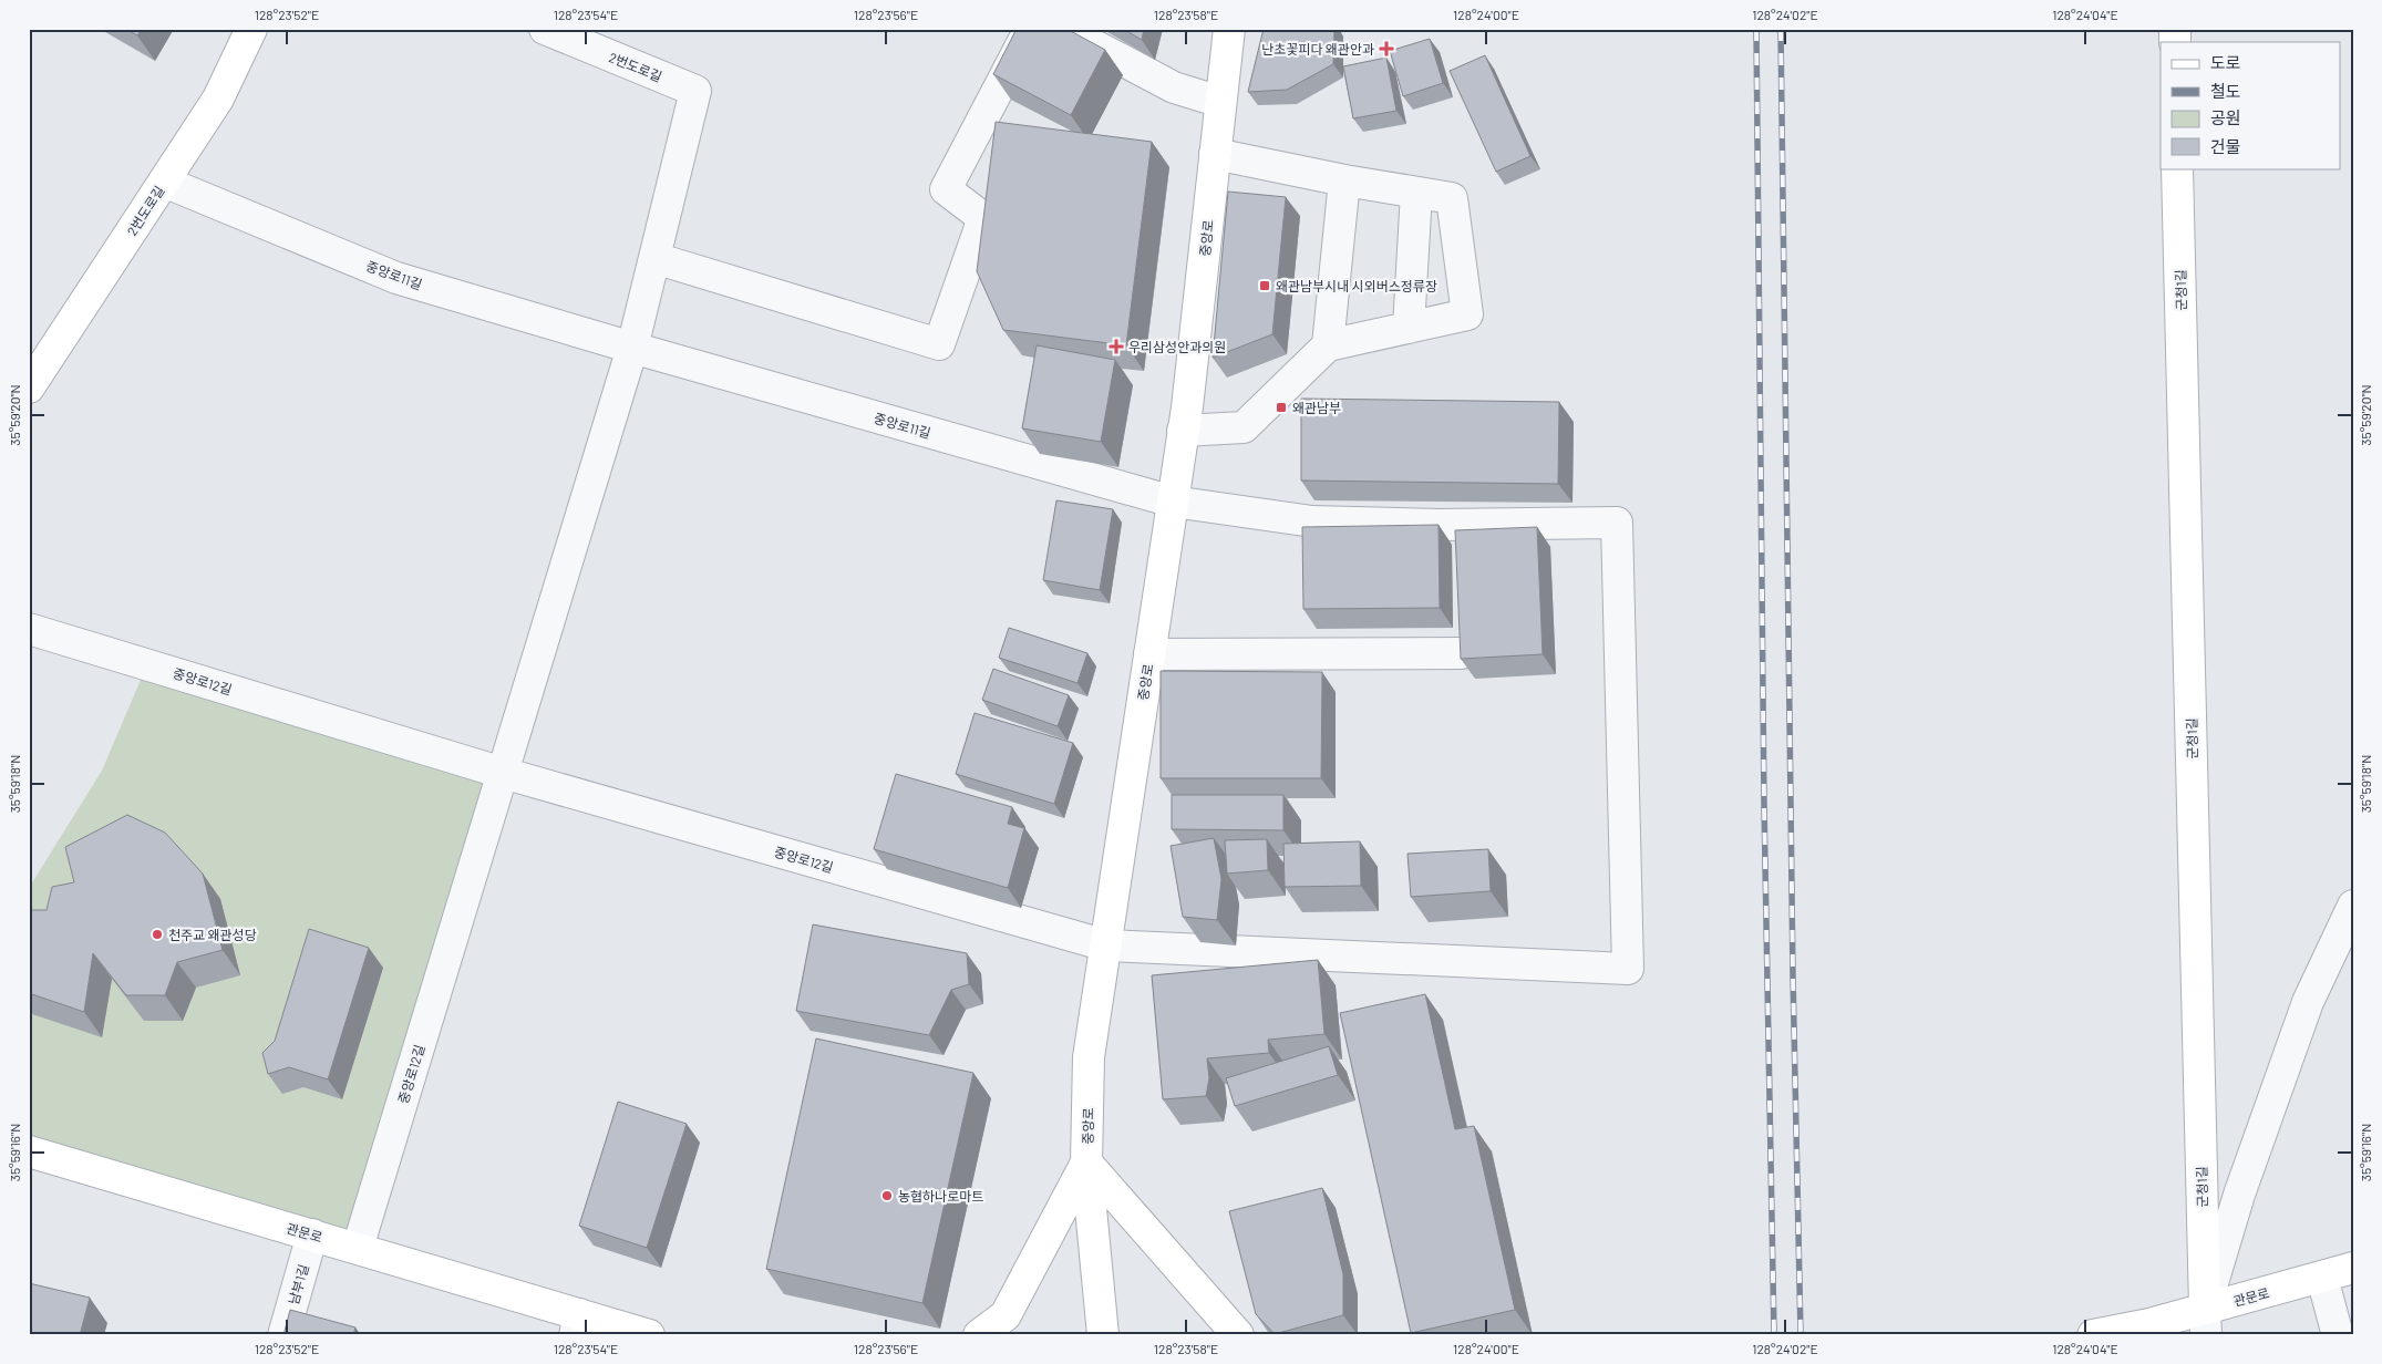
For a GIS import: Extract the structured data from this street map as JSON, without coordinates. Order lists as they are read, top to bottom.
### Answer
{
  "streets": {
    "street": [
      "2번도로길",
      "중앙로",
      "중앙로11길",
      "군청1길",
      "중앙로12길",
      "관문로",
      "남부1길"
    ]
  },
  "crossings": [
    ["2번도로길", "중앙로11길"],
    ["중앙로", "중앙로11길"],
    ["중앙로", "중앙로12길"],
    ["중앙로11길", "중앙로12길"],
    ["군청1길", "관문로"],
    ["중앙로12길", "관문로"],
    ["관문로", "남부1길"]
  ],
  "places": {
    "health": ["난초꽃피다 왜관안과", "우리삼성안과의원"],
    "transit": ["왜관남부시내 시외버스정류장", "왜관남부"],
    "other": ["천주교 왜관성당", "농협하나로마트"]
  },
  "legend": [
    "도로",
    "철도",
    "공원",
    "건물"
  ],
  "coordinates": [
    "128°23'52\"E",
    "128°23'54\"E",
    "128°23'56\"E",
    "128°23'58\"E",
    "128°24'00\"E",
    "128°24'02\"E",
    "128°24'04\"E",
    "35°59'20\"N",
    "35°59'18\"N",
    "35°59'16\"N"
  ]
}
